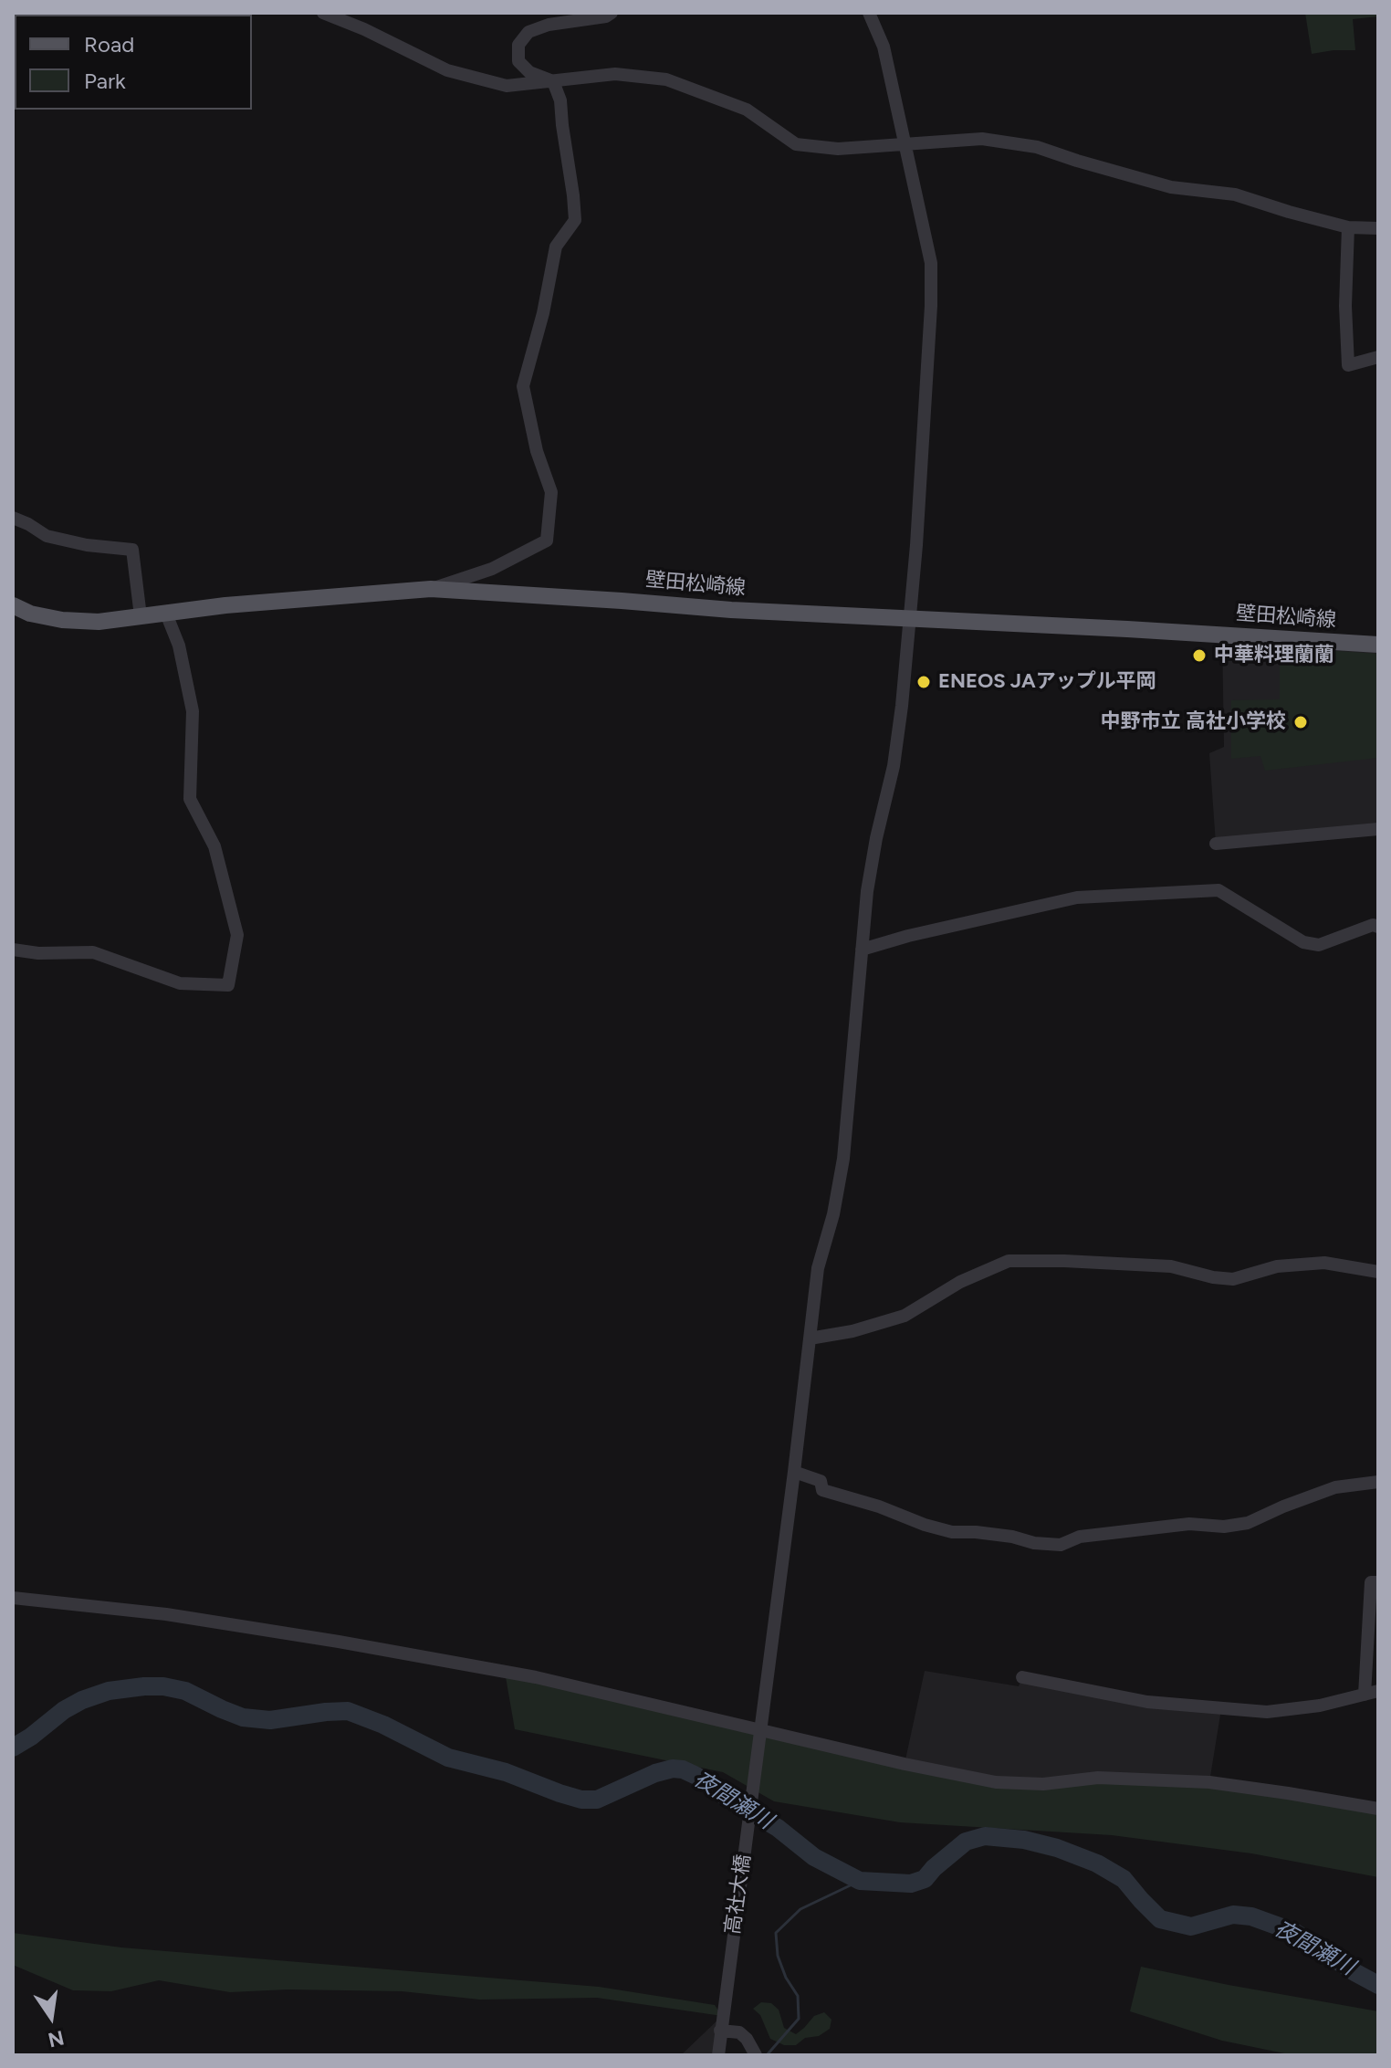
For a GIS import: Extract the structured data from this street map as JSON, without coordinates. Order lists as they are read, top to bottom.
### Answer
{
  "streets": {
    "main road": ["壁田松崎線"],
    "street": ["高社大橋"]
  },
  "crossings": [
    ["壁田松崎線", "高社大橋"]
  ],
  "water": ["夜間瀬川"],
  "places": ["中華料理蘭蘭", "ENEOS JAアップル平岡", "中野市立 高社小学校"],
  "legend": ["Road", "Park"],
  "north": "bottom"
}
